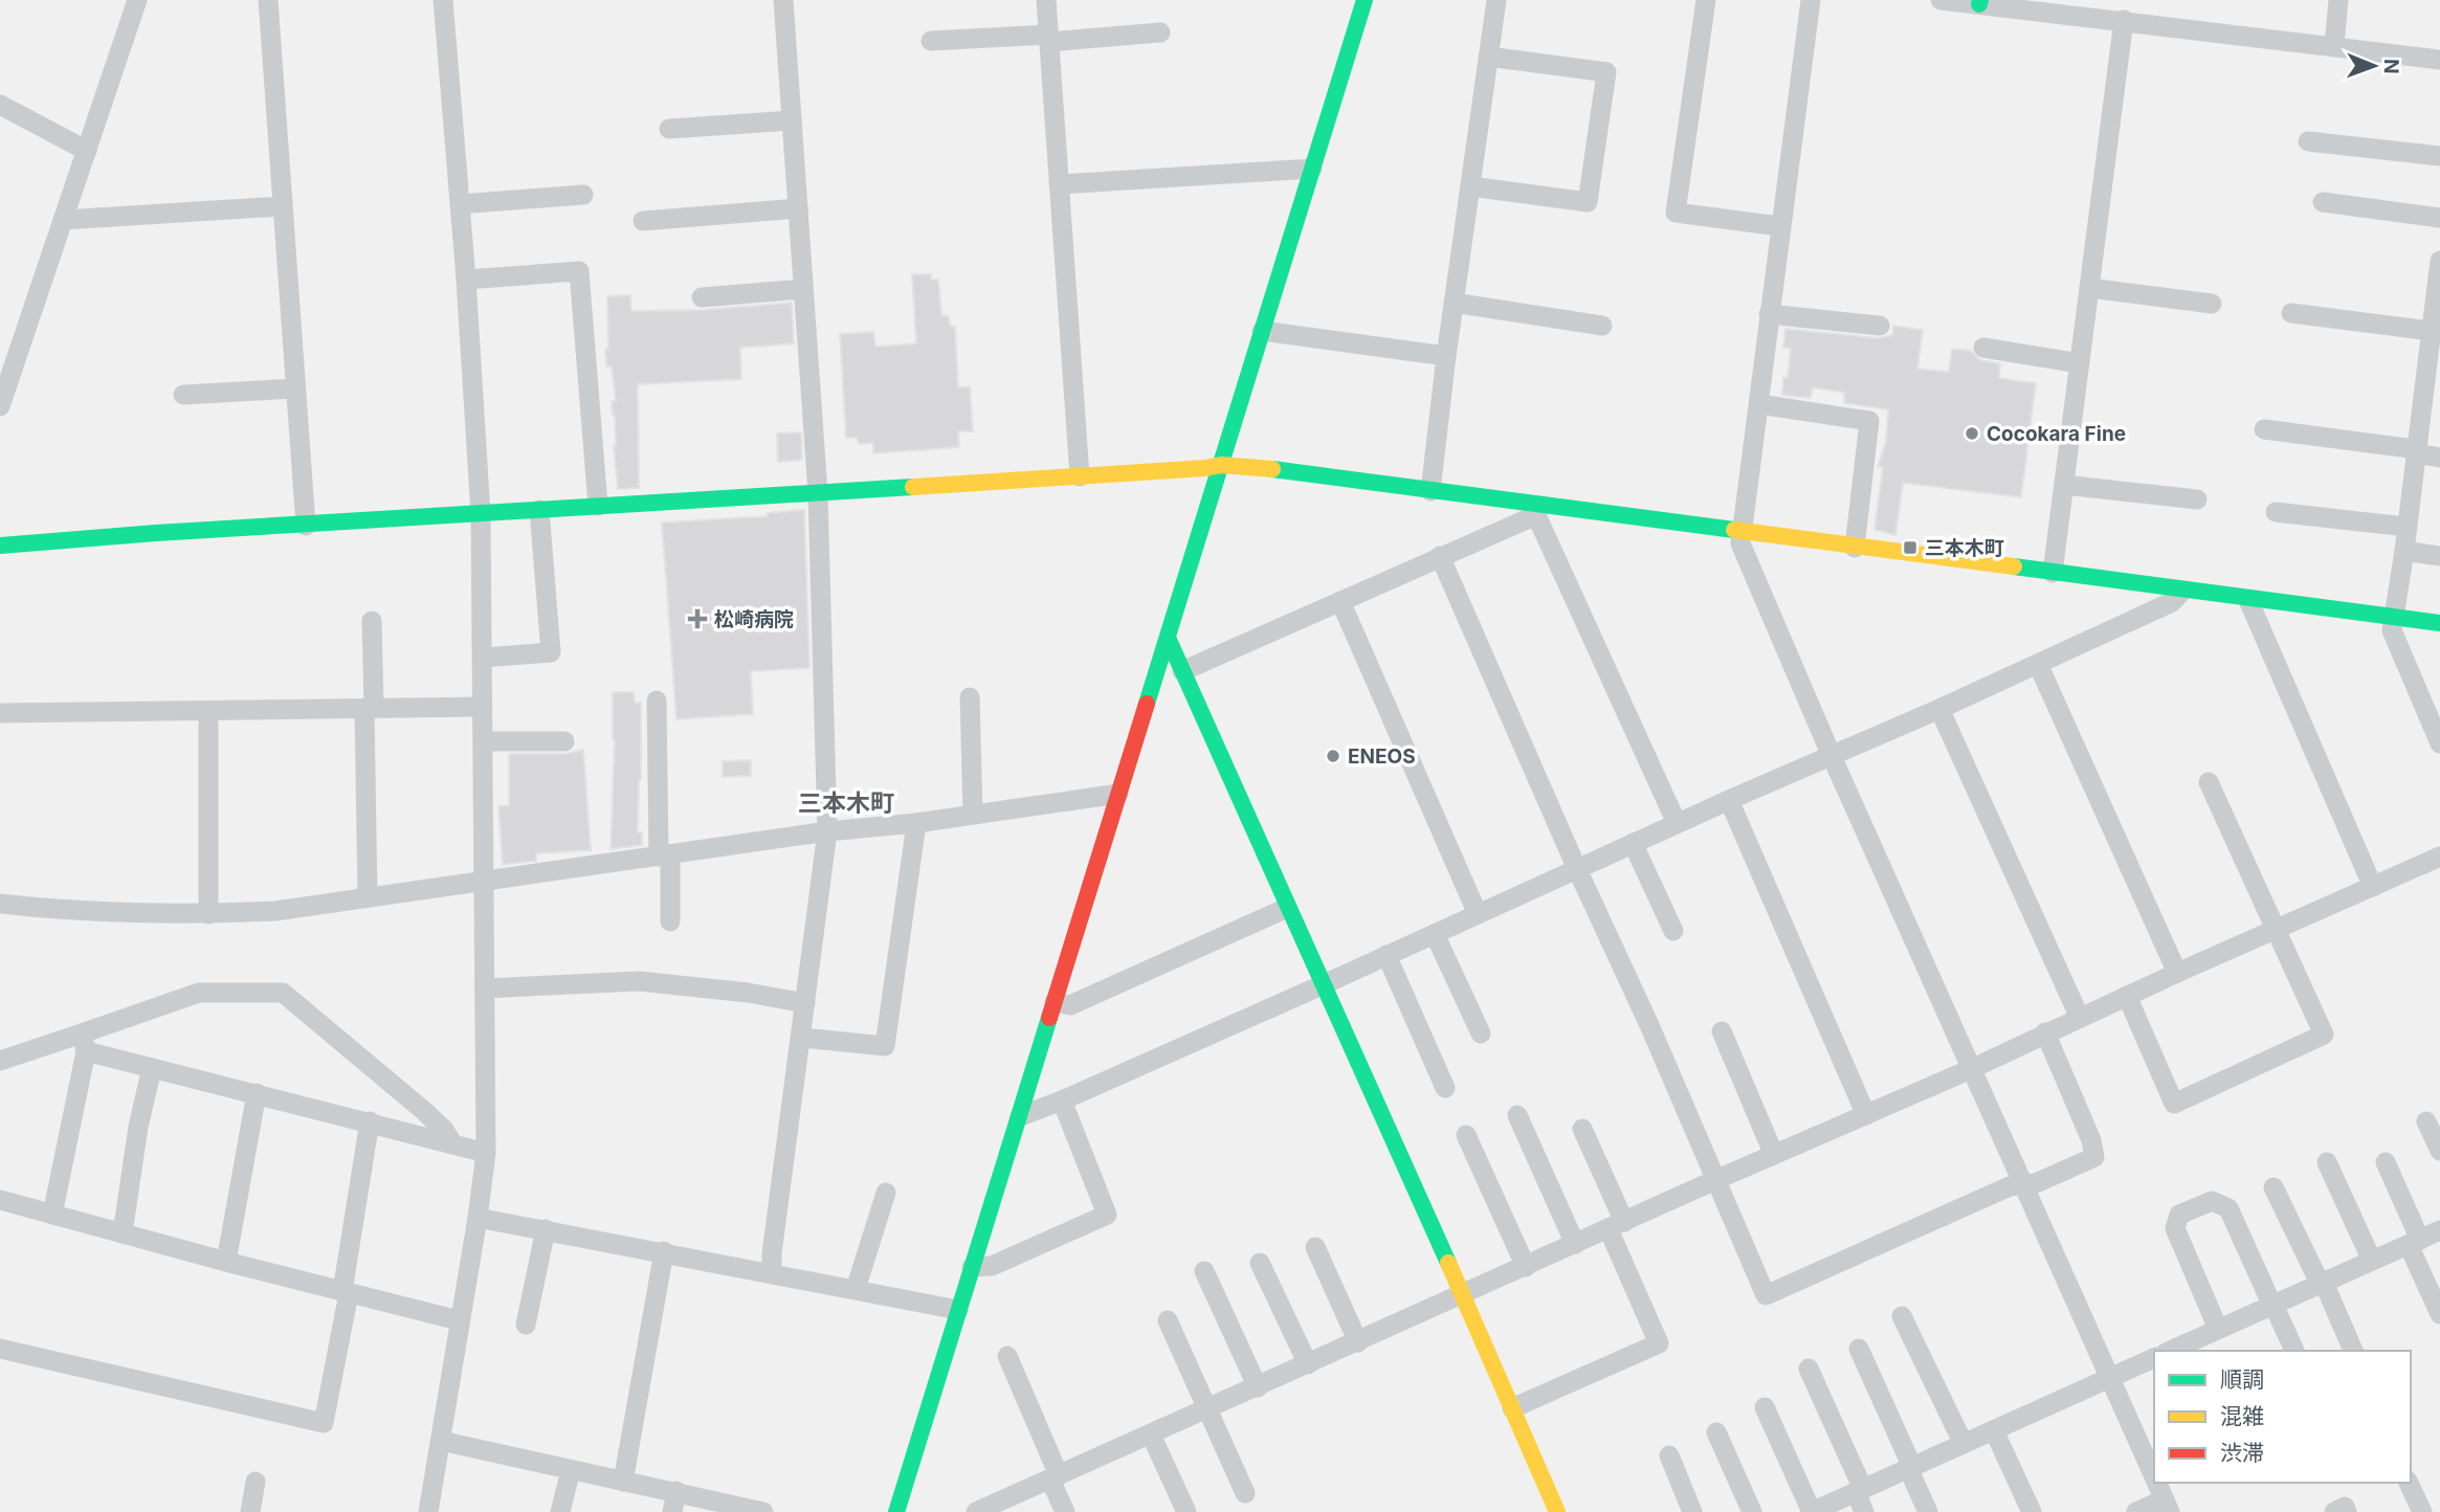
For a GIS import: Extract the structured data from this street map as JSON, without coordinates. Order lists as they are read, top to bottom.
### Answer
{
  "districts": ["三本木町"],
  "places": {
    "other": ["Cocokara Fine", "ENEOS"],
    "transit": ["三本木町"],
    "health": ["松崎病院"]
  },
  "legend": ["順調", "混雑", "渋滞"],
  "north": "right"
}
